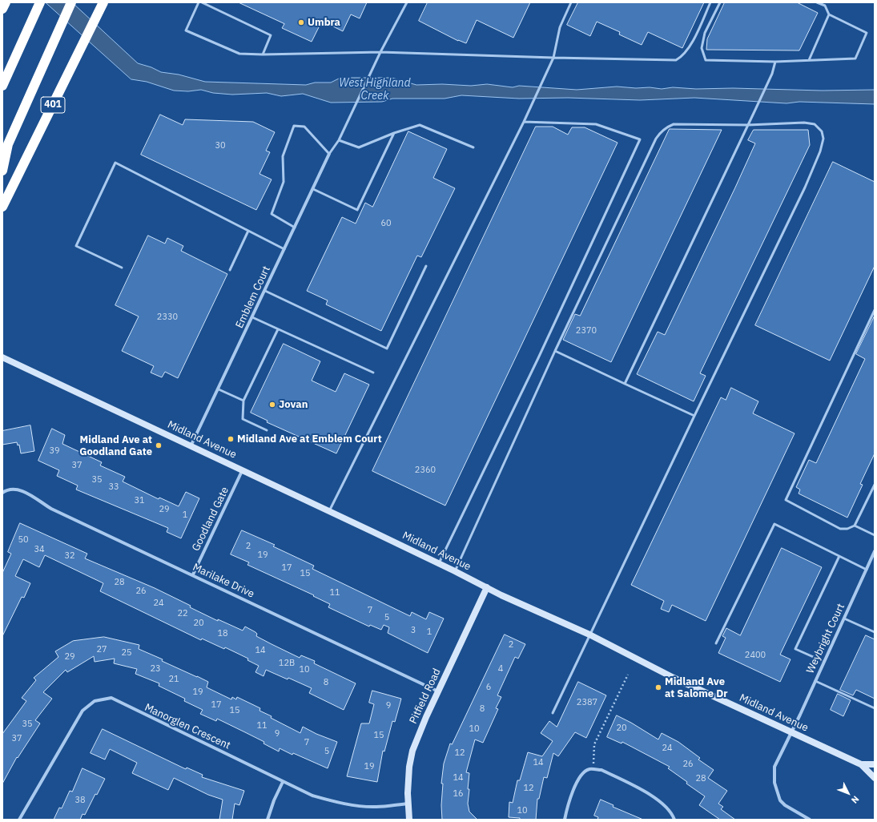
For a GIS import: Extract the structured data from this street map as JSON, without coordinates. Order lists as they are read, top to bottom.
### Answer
{
  "streets": {
    "highway": ["401"],
    "main road": ["Midland Avenue", "Pitfield Road"],
    "street": [
      "Emblem Court",
      "Goodland Gate",
      "Marilake Drive",
      "Weybright Court",
      "Manorglen Crescent"
    ]
  },
  "crossings": [
    ["Emblem Court", "Midland Avenue"],
    ["Midland Avenue", "Goodland Gate"],
    ["Midland Avenue", "Weybright Court"],
    ["Midland Avenue", "Pitfield Road"],
    ["Goodland Gate", "Marilake Drive"],
    ["Marilake Drive", "Pitfield Road"],
    ["Pitfield Road", "Manorglen Crescent"]
  ],
  "water": ["West Highland Creek"],
  "places": [
    "Umbra",
    "Jovan",
    "Midland Ave at Emblem Court",
    "Midland Ave at Goodland Gate",
    "Midland Ave at Salome Dr"
  ],
  "house_numbers": [
    "30",
    "60",
    "2330",
    "2370",
    "39",
    "37",
    "2360",
    "35",
    "33",
    "31",
    "29",
    "1",
    "50",
    "2",
    "34",
    "19",
    "32",
    "17",
    "15",
    "28",
    "26",
    "11",
    "24",
    "7",
    "22",
    "5",
    "20",
    "3",
    "1",
    "18",
    "2",
    "27",
    "14",
    "25",
    "2400",
    "29",
    "12B",
    "23",
    "4",
    "10",
    "21",
    "8",
    "6",
    "19",
    "2387",
    "17",
    "9",
    "8",
    "15",
    "35",
    "11",
    "20",
    "10",
    "9",
    "15",
    "37",
    "7",
    "24",
    "5",
    "12",
    "14",
    "26",
    "19",
    "14",
    "28",
    "12",
    "16",
    "38",
    "10"
  ],
  "north": "bottom right"
}
